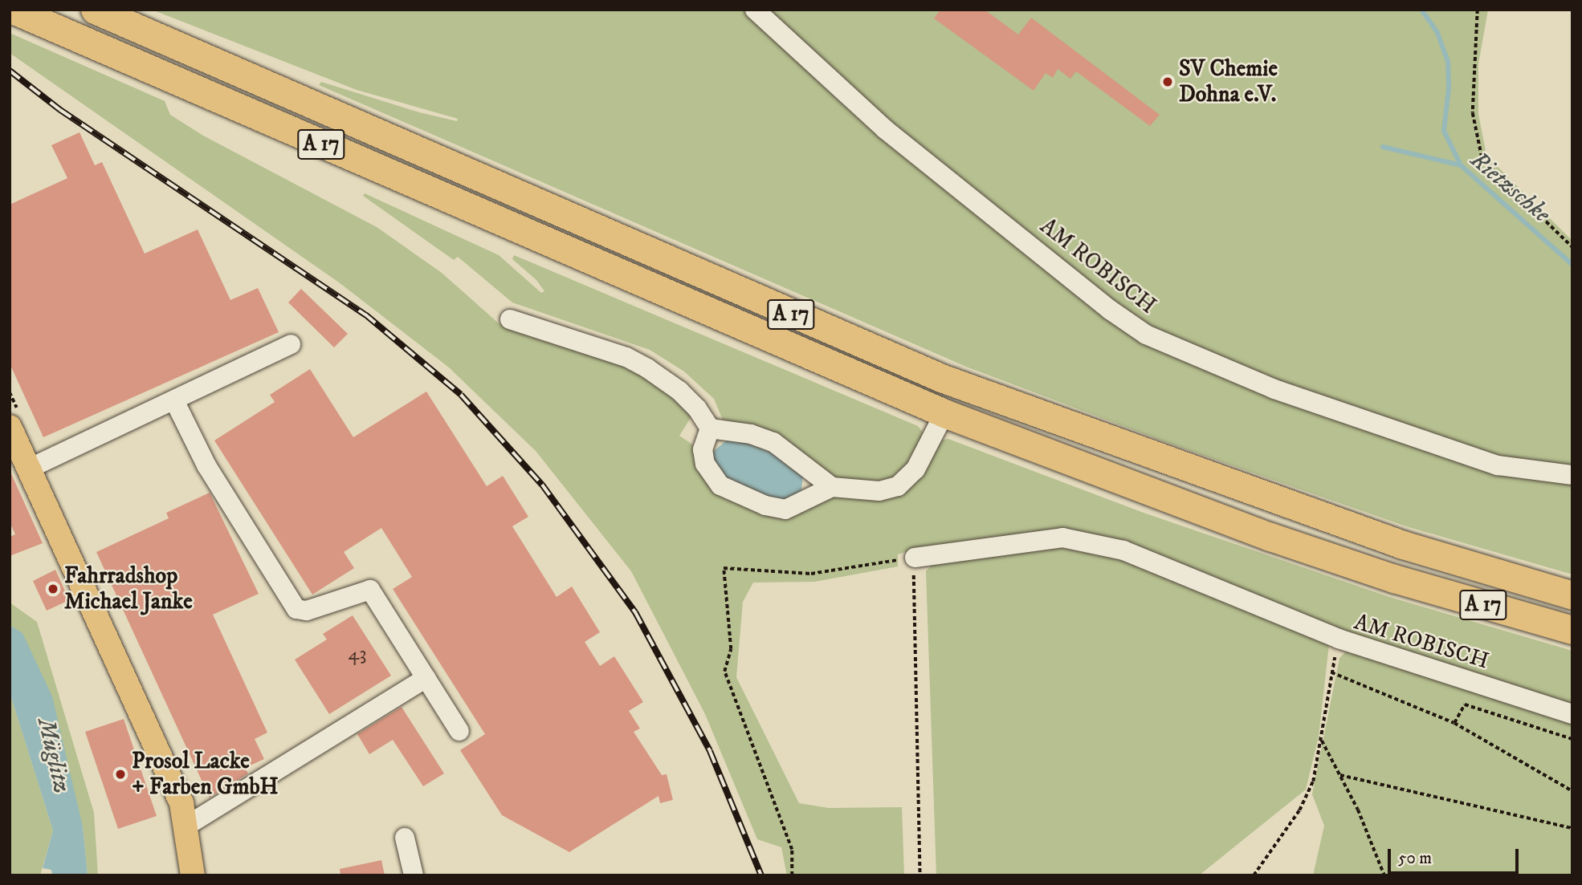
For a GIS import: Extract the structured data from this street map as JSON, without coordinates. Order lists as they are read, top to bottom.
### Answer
{
  "streets": {
    "highway": ["A 17"],
    "street": ["AM ROBISCH"]
  },
  "water": ["Rietzschke", "Müglitz"],
  "places": ["SV Chemie Dohna e.V.", "Fahrradshop Michael Janke", "Prosol Lacke + Farben GmbH"],
  "house_numbers": ["43"],
  "scale_bar": "50 m"
}
